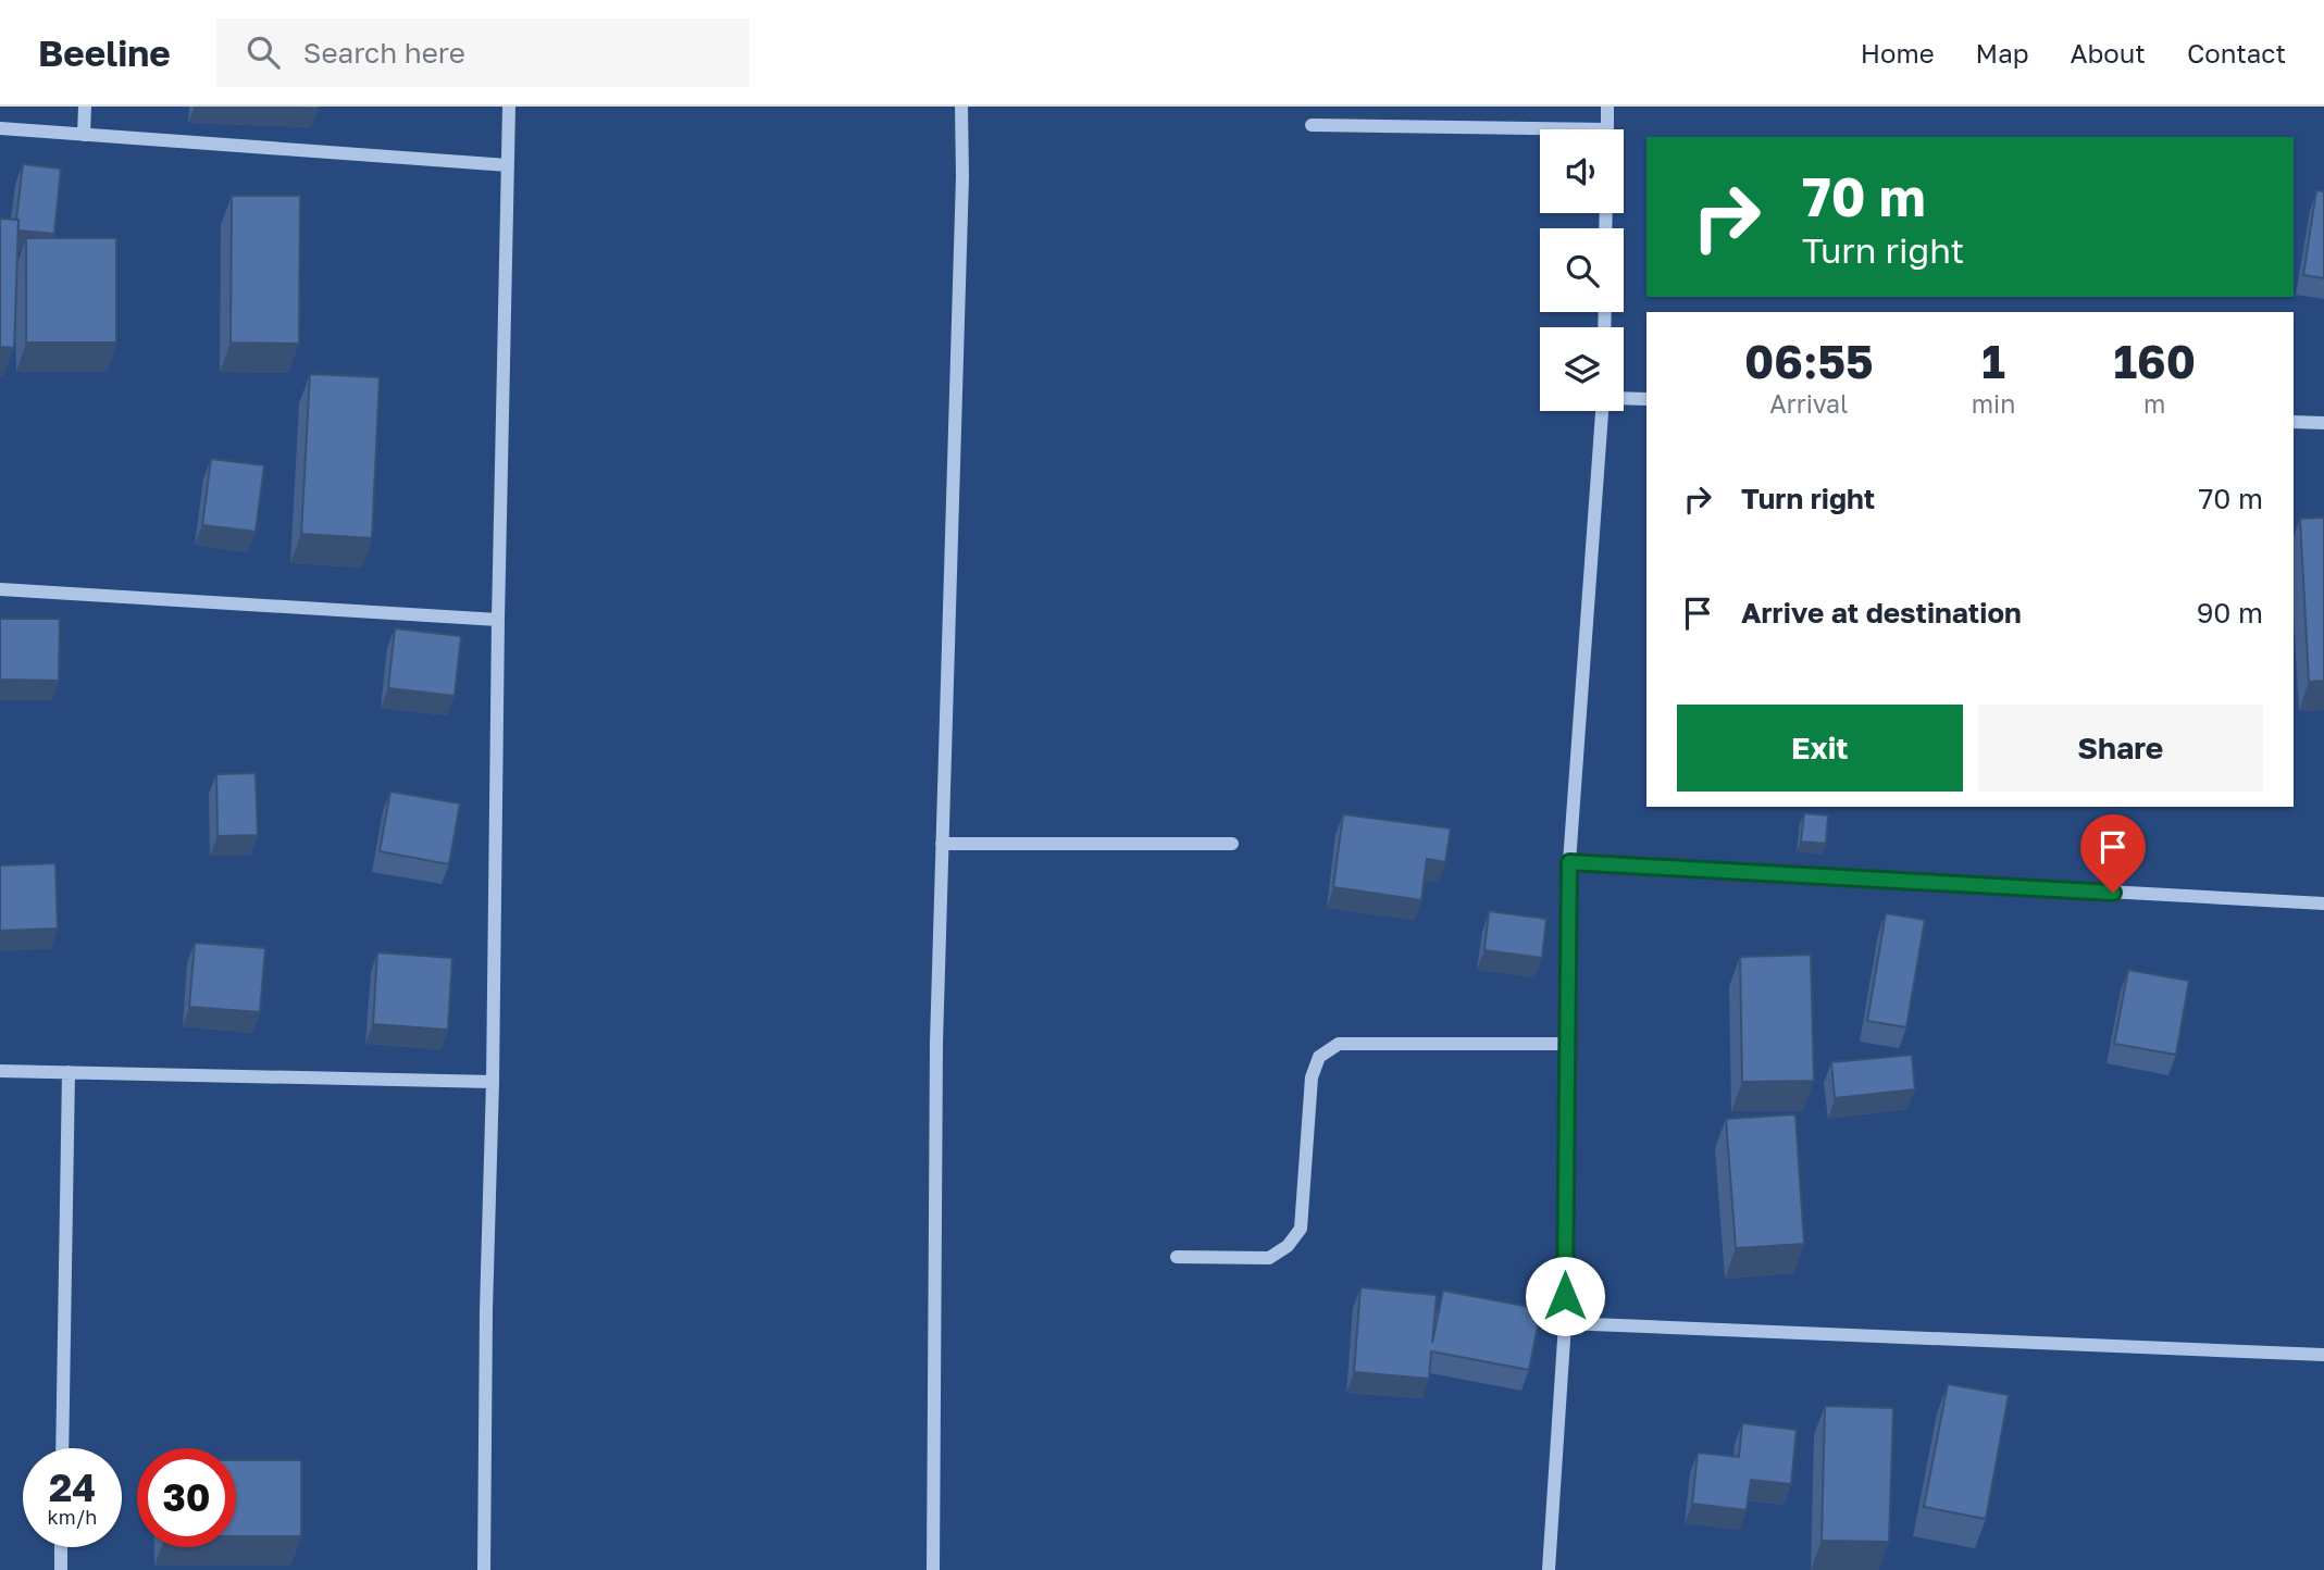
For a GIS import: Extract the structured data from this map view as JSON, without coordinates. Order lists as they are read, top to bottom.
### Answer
{
  "page": {
    "header": "Beeline",
    "search": "Search here",
    "nav": [
      "Home",
      "Map",
      "About",
      "Contact"
    ],
    "turn": ["70 m", "Turn right"],
    "eta": [
      "06:55",
      "Arrival",
      "1",
      "min",
      "160",
      "m"
    ],
    "list": [
      {
        "name": "Turn right",
        "value": "70 m"
      },
      {
        "name": "Arrive at destination",
        "value": "90 m"
      }
    ],
    "buttons": ["Exit", "Share"],
    "speed": "24 km/h",
    "limit": "30"
  }
}
